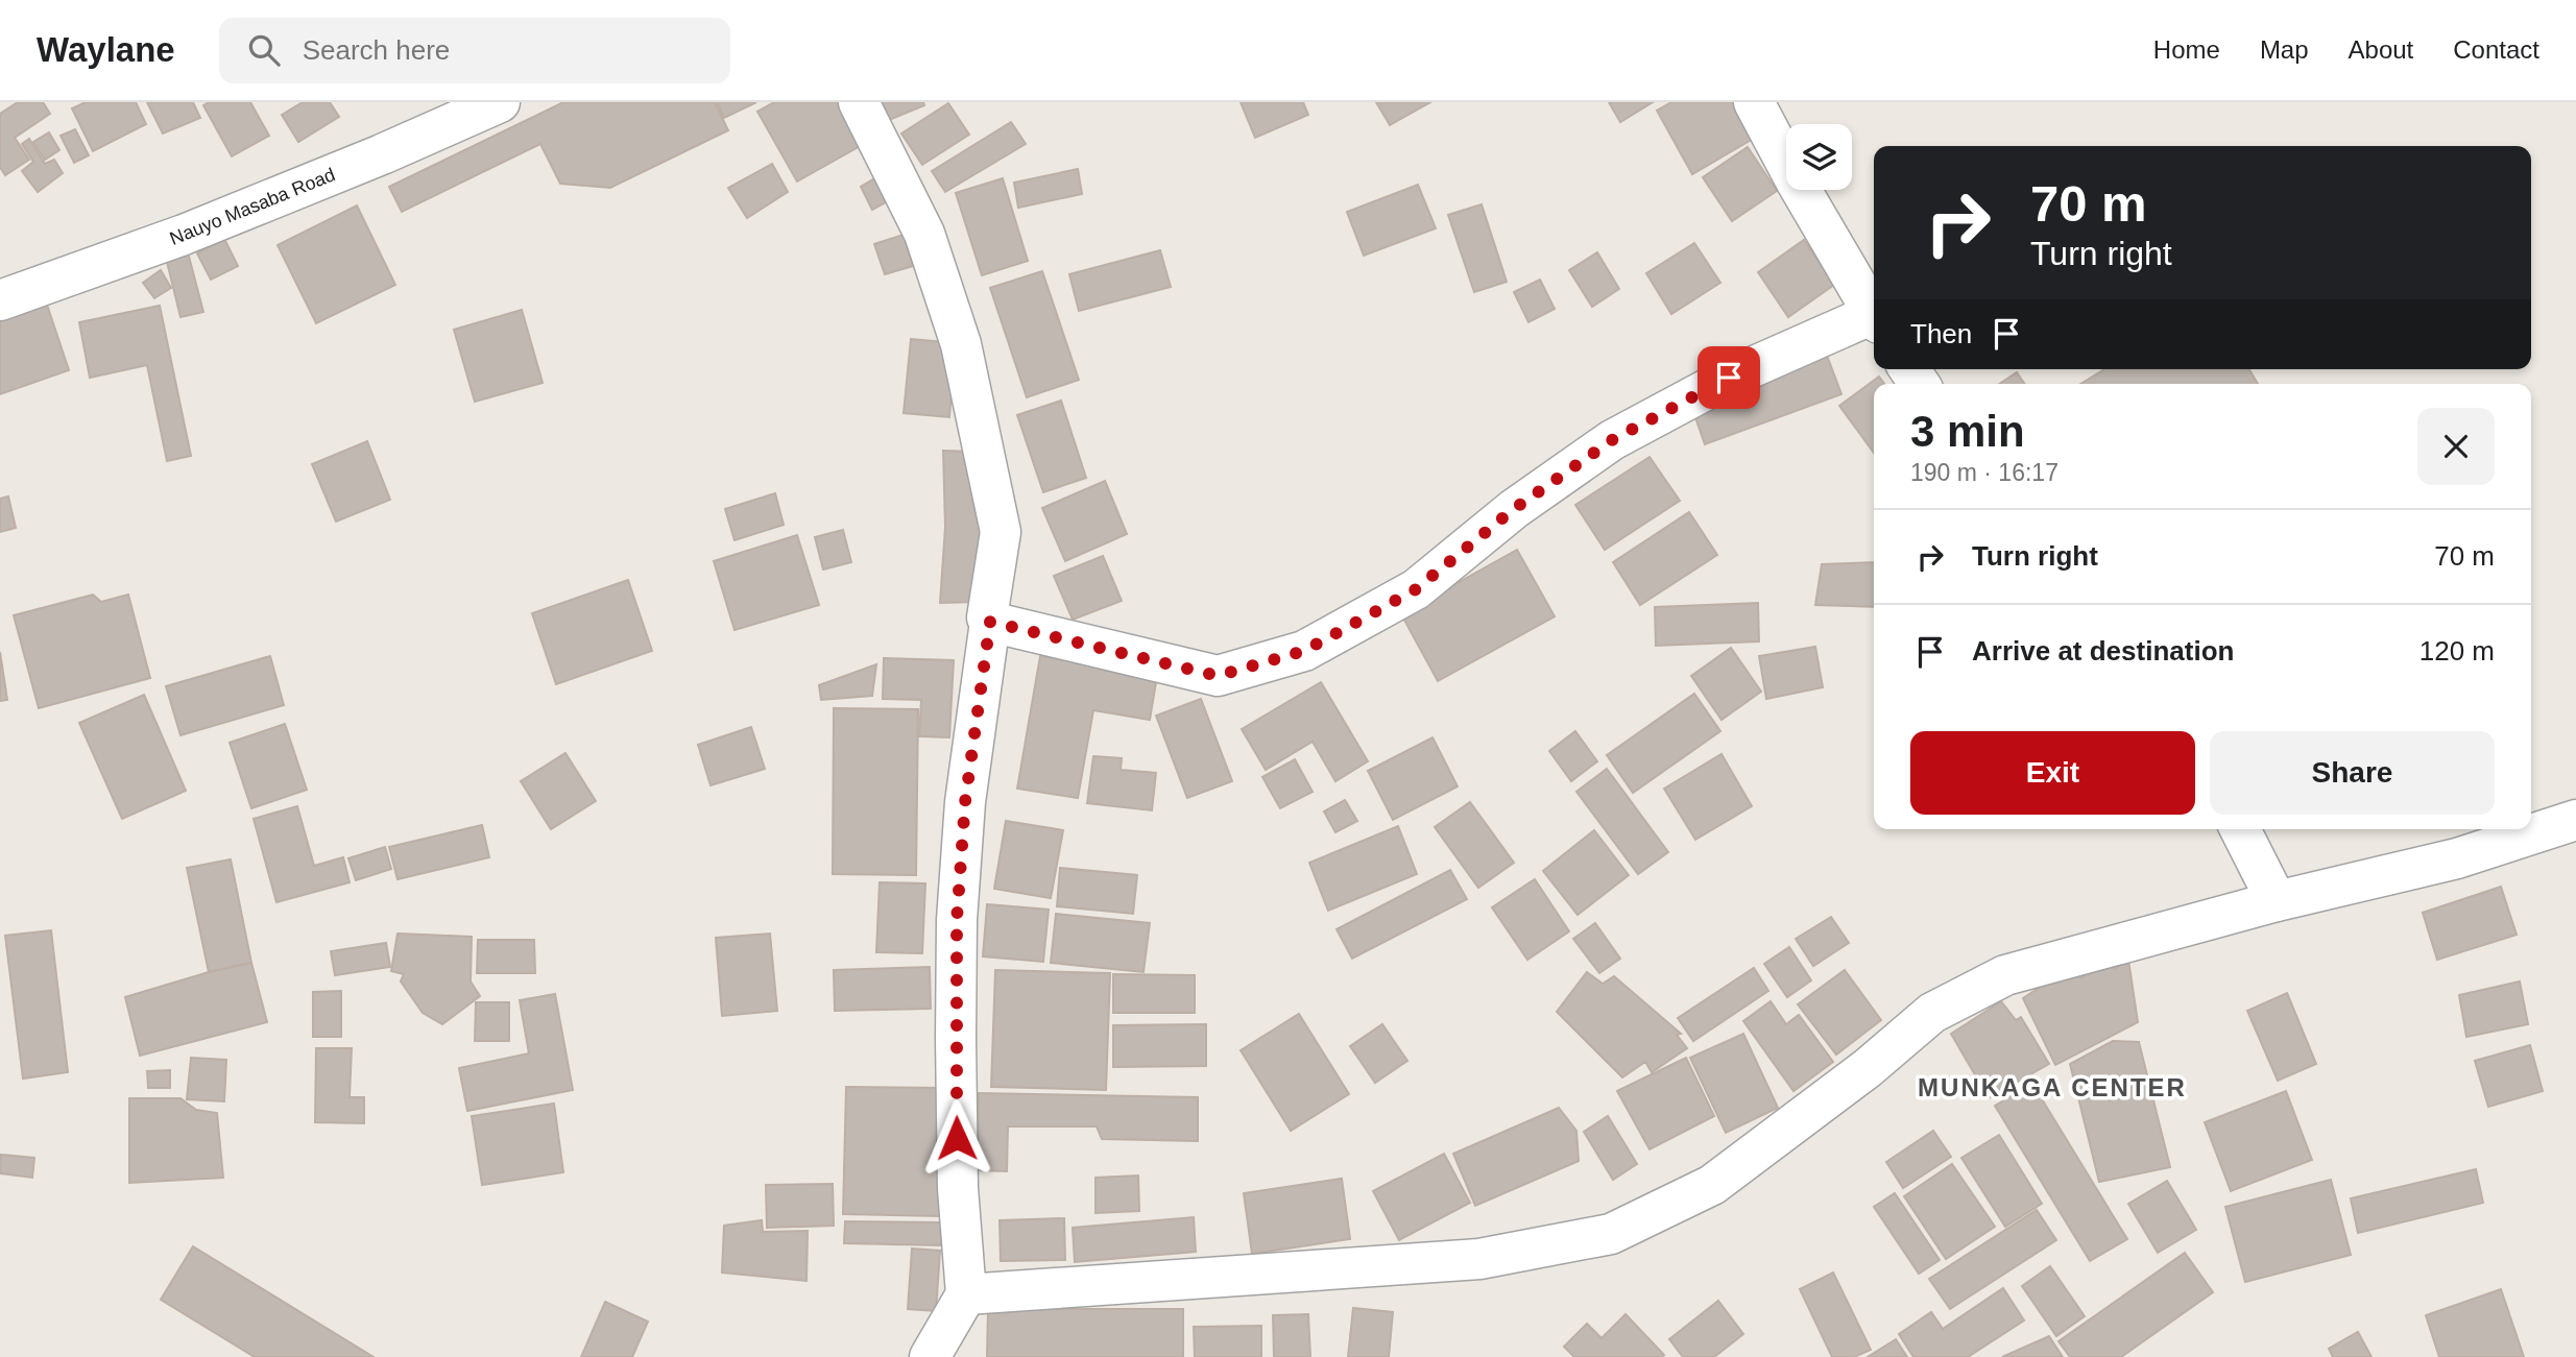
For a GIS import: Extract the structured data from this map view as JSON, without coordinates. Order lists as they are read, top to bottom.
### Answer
{
  "streets": {
    "street": ["Nauyo Masaba Road"]
  },
  "districts": ["MUNKAGA CENTER"],
  "page": {
    "header": "Waylane",
    "search": "Search here",
    "nav": [
      "Home",
      "Map",
      "About",
      "Contact"
    ],
    "turn": ["70 m", "Turn right"],
    "then": "Then",
    "heading": ["3 min", "190 m · 16:17"],
    "list": [
      {
        "name": "Turn right",
        "value": "70 m"
      },
      {
        "name": "Arrive at destination",
        "value": "120 m"
      }
    ],
    "buttons": ["Exit", "Share"]
  }
}
